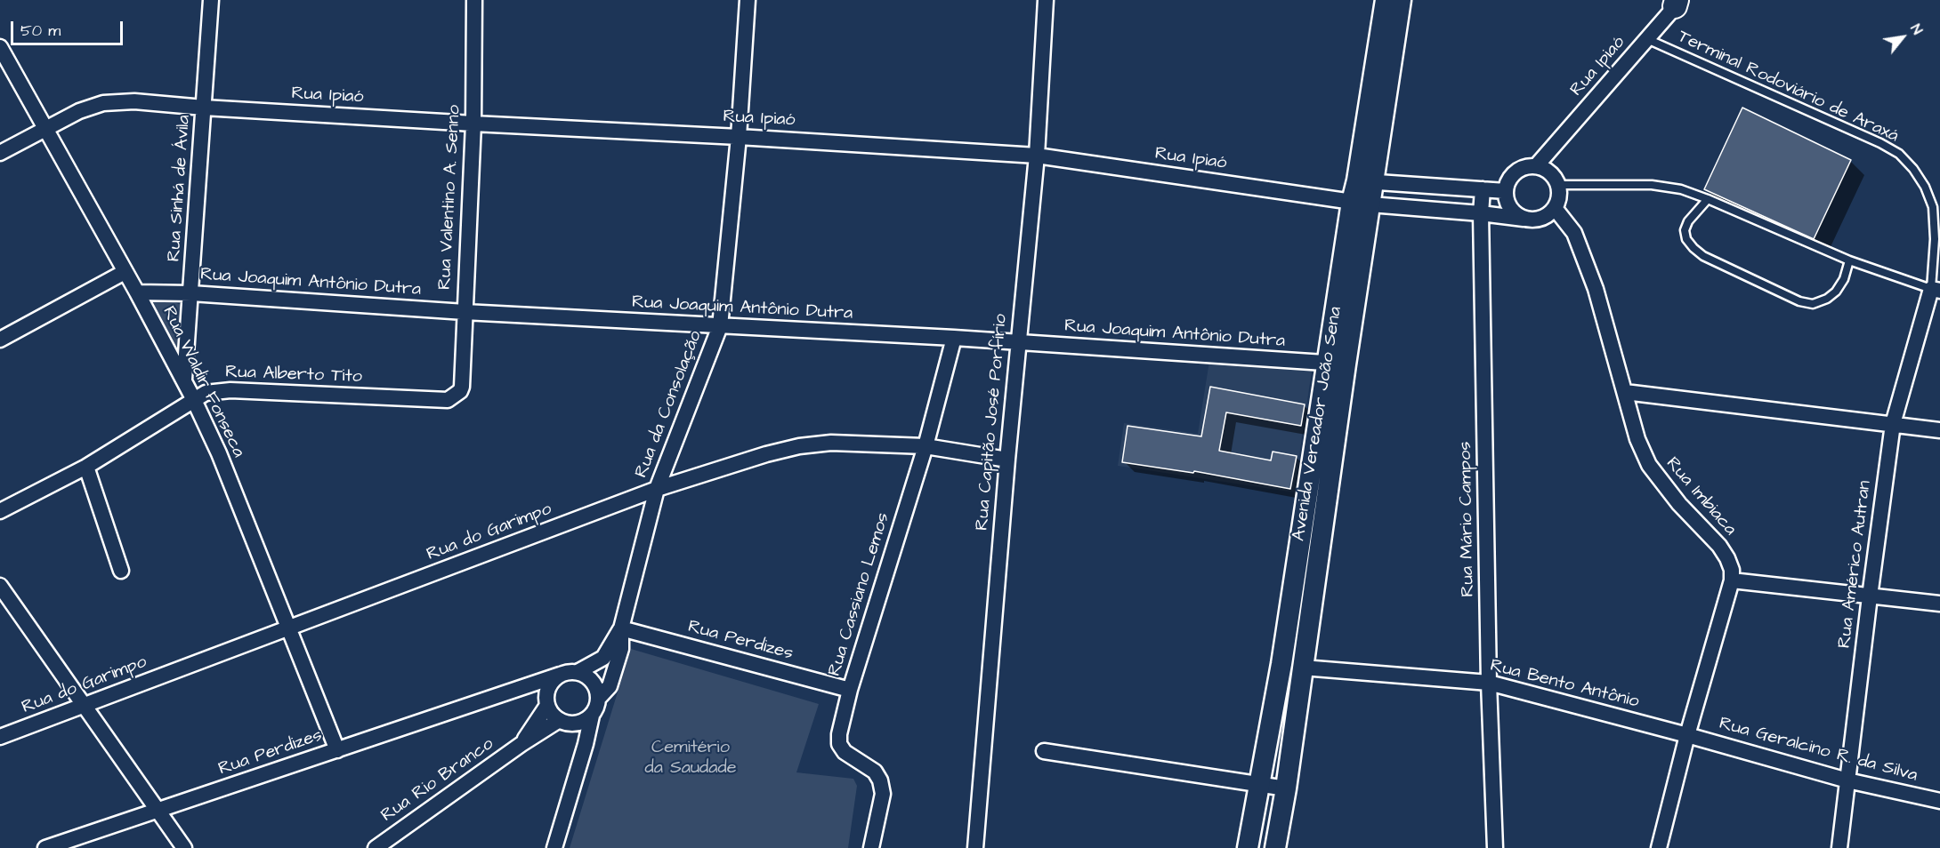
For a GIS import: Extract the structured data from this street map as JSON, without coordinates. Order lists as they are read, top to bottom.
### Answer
{
  "streets": {
    "main road": ["Avenida Vereador João Sena"],
    "street": [
      "Rua Ipiaó",
      "Rua Sinhá de Ávila",
      "Rua Valentino A. Senno",
      "Rua Joaquim Antônio Dutra",
      "Rua Alberto Tito",
      "Rua Waldir Fonseca",
      "Rua da Consolação",
      "Rua Capitão José Porfírio",
      "Rua Imbiaca",
      "Rua Mário Campos",
      "Rua do Garimpo",
      "Rua Américo Autran",
      "Rua Cassiano Lemos",
      "Rua Perdizes",
      "Rua Bento Antônio",
      "Rua Geralcino R. da Silva",
      "Rua Rio Branco"
    ],
    "lane": ["Terminal Rodoviário de Araxá"]
  },
  "crossings": [
    ["Rua Ipiaó", "Terminal Rodoviário de Araxá"],
    ["Rua Ipiaó", "Rua Sinhá de Ávila"],
    ["Rua Ipiaó", "Rua Valentino A. Senno"],
    ["Rua Ipiaó", "Rua Waldir Fonseca"],
    ["Rua Ipiaó", "Rua da Consolação"],
    ["Rua Ipiaó", "Rua Capitão José Porfírio"],
    ["Rua Ipiaó", "Avenida Vereador João Sena"],
    ["Rua Ipiaó", "Rua Imbiaca"],
    ["Rua Ipiaó", "Rua Mário Campos"],
    ["Terminal Rodoviário de Araxá", "Rua Américo Autran"],
    ["Rua Sinhá de Ávila", "Rua Joaquim Antônio Dutra"],
    ["Rua Sinhá de Ávila", "Rua Waldir Fonseca"],
    ["Rua Valentino A. Senno", "Rua Joaquim Antônio Dutra"],
    ["Rua Valentino A. Senno", "Rua Alberto Tito"],
    ["Rua Joaquim Antônio Dutra", "Rua Waldir Fonseca"],
    ["Rua Joaquim Antônio Dutra", "Rua da Consolação"],
    ["Rua Joaquim Antônio Dutra", "Rua Capitão José Porfírio"],
    ["Rua Joaquim Antônio Dutra", "Avenida Vereador João Sena"],
    ["Rua Joaquim Antônio Dutra", "Rua Cassiano Lemos"],
    ["Rua Alberto Tito", "Rua Waldir Fonseca"],
    ["Rua Waldir Fonseca", "Rua do Garimpo"],
    ["Rua Waldir Fonseca", "Rua Perdizes"],
    ["Rua da Consolação", "Rua do Garimpo"],
    ["Rua da Consolação", "Rua Perdizes"],
    ["Rua da Consolação", "Rua Rio Branco"],
    ["Rua Capitão José Porfírio", "Rua do Garimpo"],
    ["Avenida Vereador João Sena", "Rua Bento Antônio"],
    ["Rua Mário Campos", "Rua Bento Antônio"],
    ["Rua do Garimpo", "Rua Cassiano Lemos"],
    ["Rua Américo Autran", "Rua Geralcino R. da Silva"],
    ["Rua Cassiano Lemos", "Rua Perdizes"],
    ["Rua Perdizes", "Rua Rio Branco"],
    ["Rua Bento Antônio", "Rua Geralcino R. da Silva"]
  ],
  "parks": ["Cemitério da Saudade"],
  "scale_bar": "50 m",
  "north": "top right"
}
